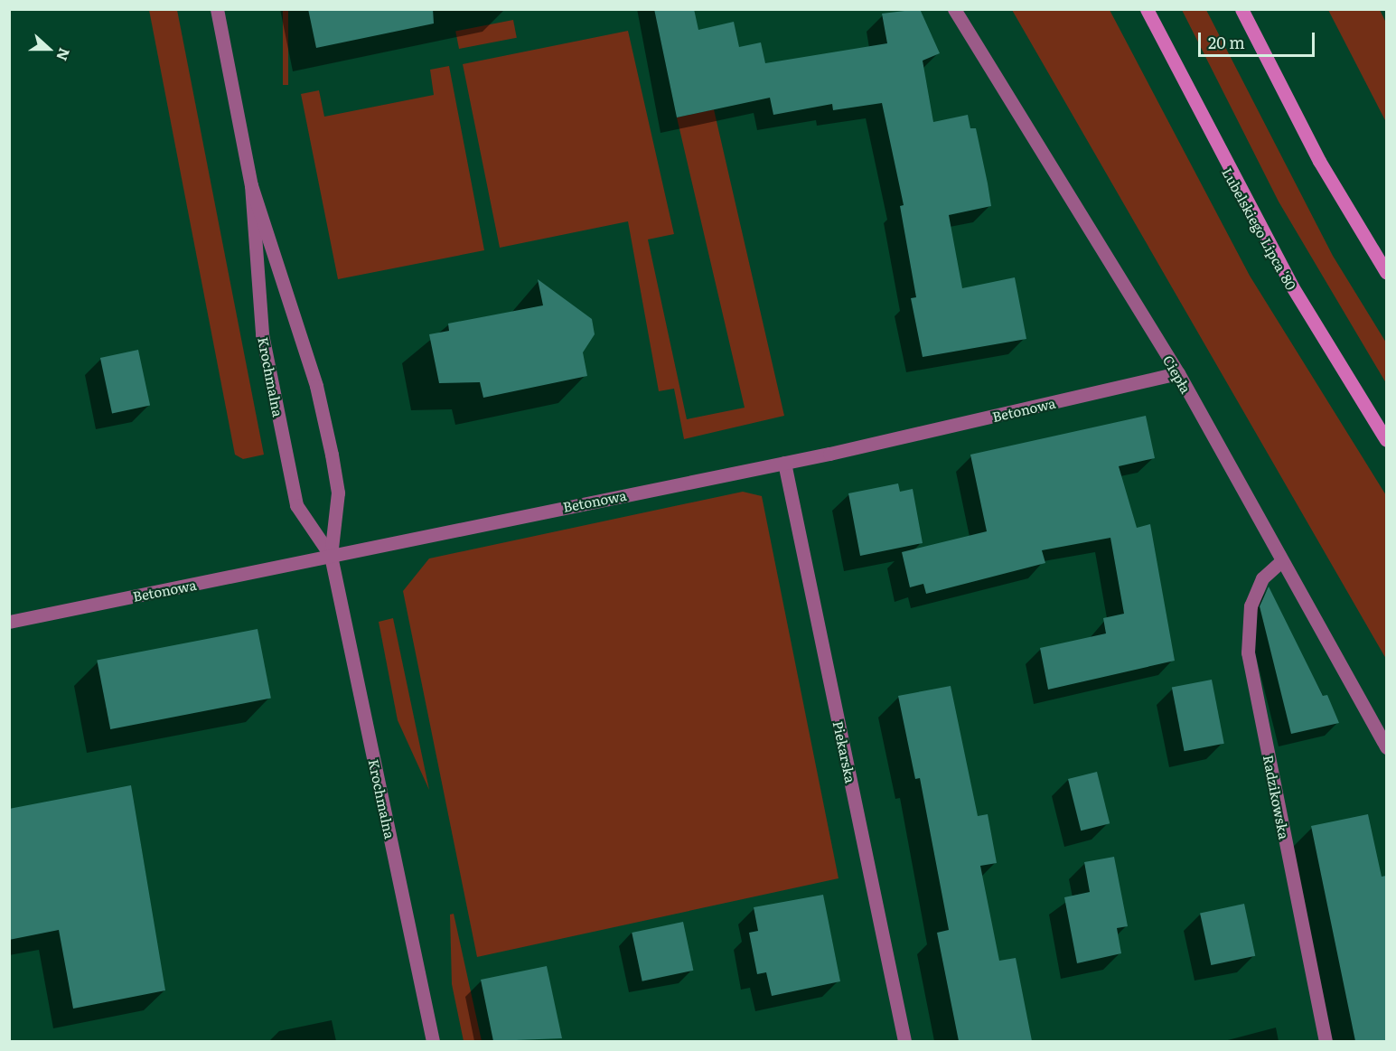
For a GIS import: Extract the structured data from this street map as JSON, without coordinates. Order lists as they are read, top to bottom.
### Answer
{
  "streets": {
    "main road": ["Lubelskiego Lipca '80"],
    "street": [
      "Ciepła",
      "Krochmalna",
      "Betonowa",
      "Piekarska",
      "Radzikowska"
    ]
  },
  "crossings": [
    ["Ciepła", "Betonowa"],
    ["Ciepła", "Radzikowska"],
    ["Krochmalna", "Betonowa"],
    ["Betonowa", "Piekarska"]
  ],
  "scale_bar": "20 m",
  "north": "right"
}
